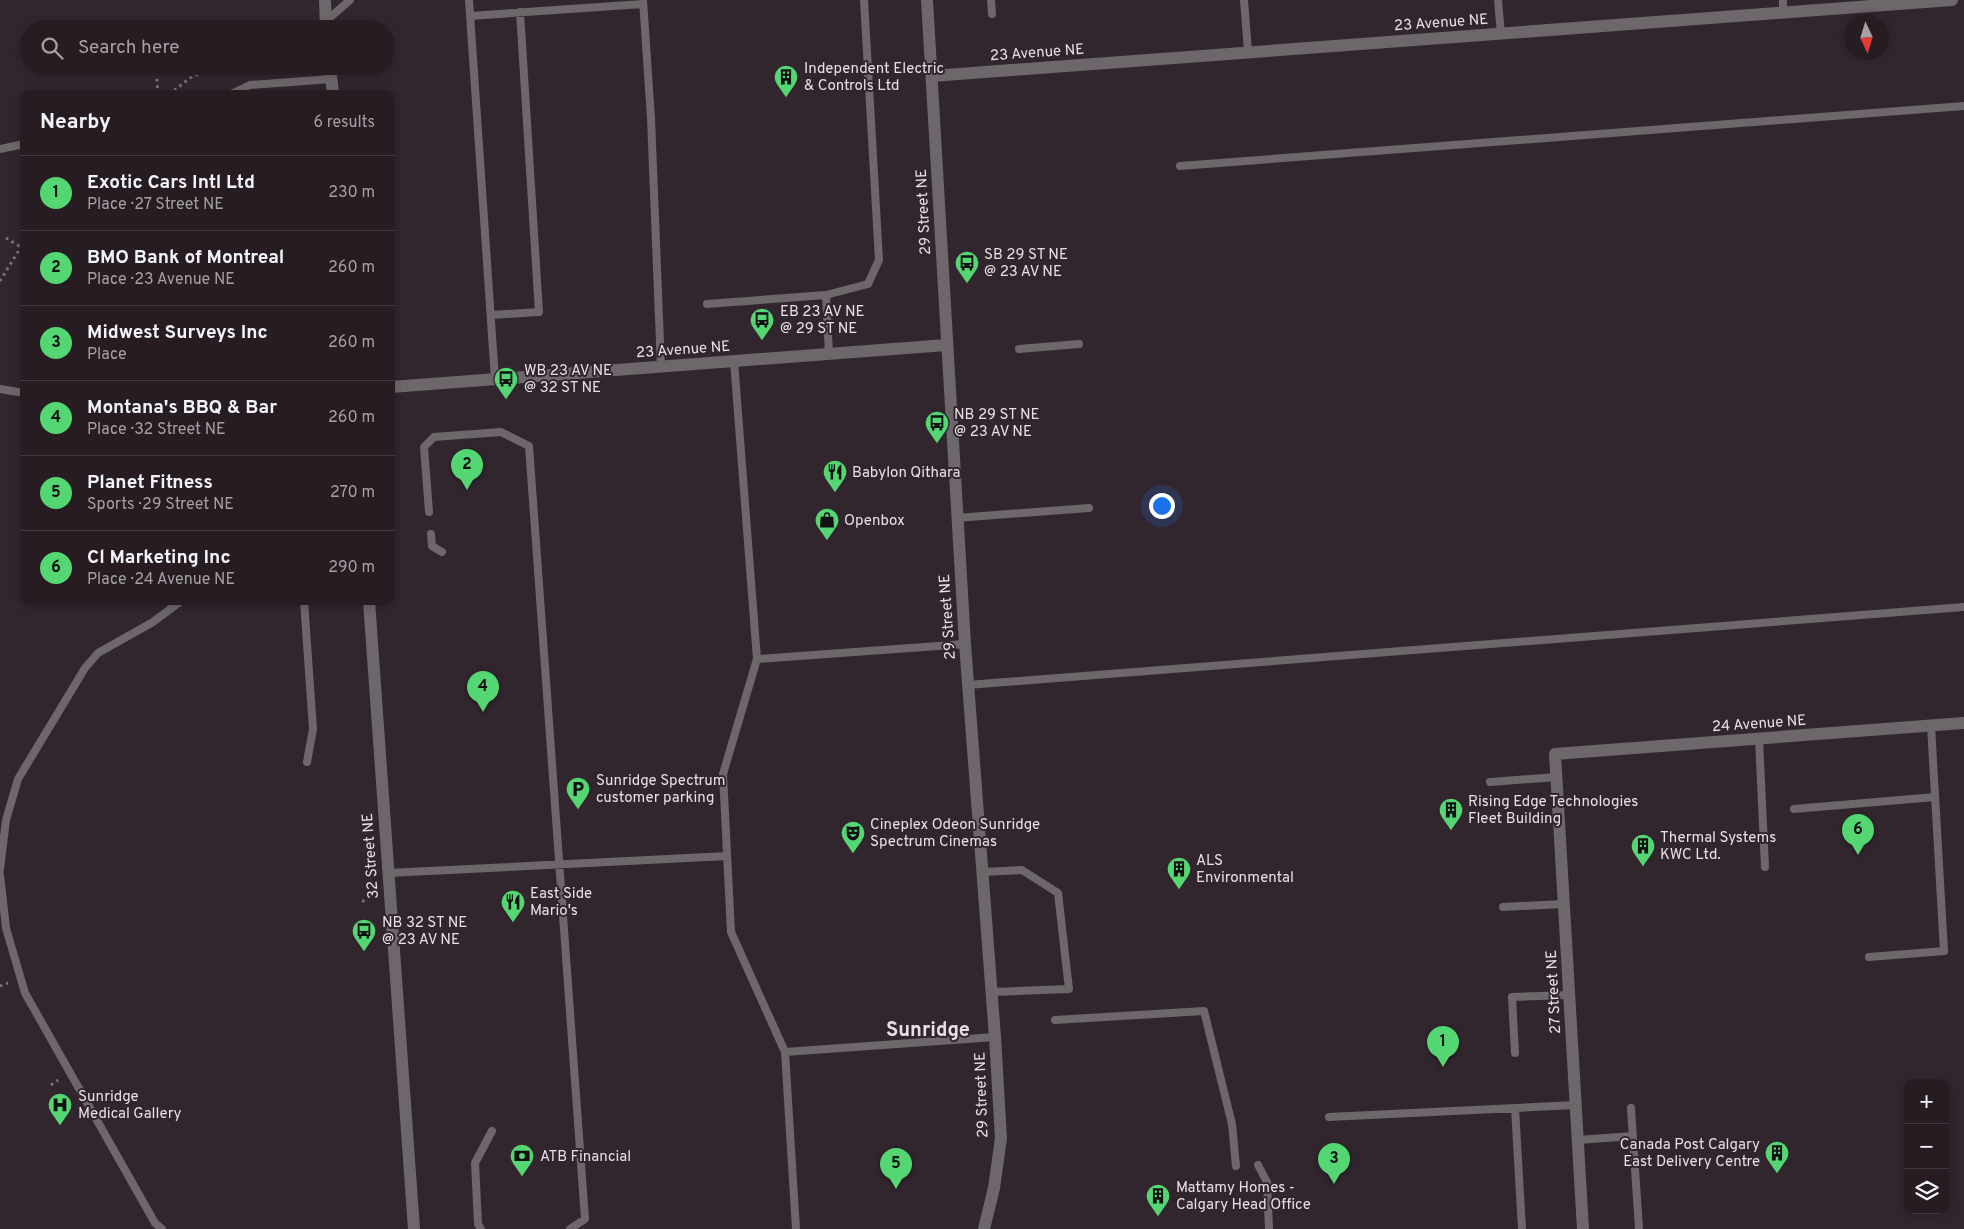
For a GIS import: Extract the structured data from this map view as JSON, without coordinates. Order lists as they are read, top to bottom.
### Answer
{
  "streets": {
    "street": [
      "23 Avenue NE",
      "29 Street NE",
      "24 Avenue NE",
      "32 Street NE",
      "27 Street NE"
    ]
  },
  "crossings": [
    ["23 Avenue NE", "29 Street NE"],
    ["24 Avenue NE", "27 Street NE"]
  ],
  "districts": ["Sunridge"],
  "places": {
    "building": [
      "Independent Electric & Controls Ltd",
      "Rising Edge Technologies Fleet Building",
      "Thermal Systems KWC Ltd.",
      "ALS Environmental",
      "Canada Post Calgary East Delivery Centre",
      "Mattamy Homes - Calgary Head Office"
    ],
    "bus stop": [
      "SB 29 ST NE @ 23 AV NE",
      "EB 23 AV NE @ 29 ST NE",
      "WB 23 AV NE @ 32 ST NE",
      "NB 29 ST NE @ 23 AV NE",
      "NB 32 ST NE @ 23 AV NE"
    ],
    "restaurant": ["Babylon Qithara", "East Side Mario's"],
    "shop": ["Openbox"],
    "parking": ["Sunridge Spectrum customer parking"],
    "theatre": ["Cineplex Odeon Sunridge Spectrum Cinemas"],
    "hospital": ["Sunridge Medical Gallery"],
    "bank": ["ATB Financial"]
  },
  "north": "bottom",
  "page": {
    "search": "Search here",
    "heading": ["Nearby", "6 results"],
    "list": [
      {
        "mark": "1",
        "name": "Exotic Cars Intl Ltd",
        "note": "Place · 27 Street NE",
        "value": "230 m"
      },
      {
        "mark": "2",
        "name": "BMO Bank of Montreal",
        "note": "Place · 23 Avenue NE",
        "value": "260 m"
      },
      {
        "mark": "3",
        "name": "Midwest Surveys Inc",
        "note": "Place",
        "value": "260 m"
      },
      {
        "mark": "4",
        "name": "Montana's BBQ & Bar",
        "note": "Place · 32 Street NE",
        "value": "260 m"
      },
      {
        "mark": "5",
        "name": "Planet Fitness",
        "note": "Sports · 29 Street NE",
        "value": "270 m"
      },
      {
        "mark": "6",
        "name": "Cl Marketing Inc",
        "note": "Place · 24 Avenue NE",
        "value": "290 m"
      }
    ],
    "pins": [
      "2",
      "4",
      "6",
      "1",
      "3",
      "5"
    ],
    "map_buttons": ["+", "−"]
  }
}
